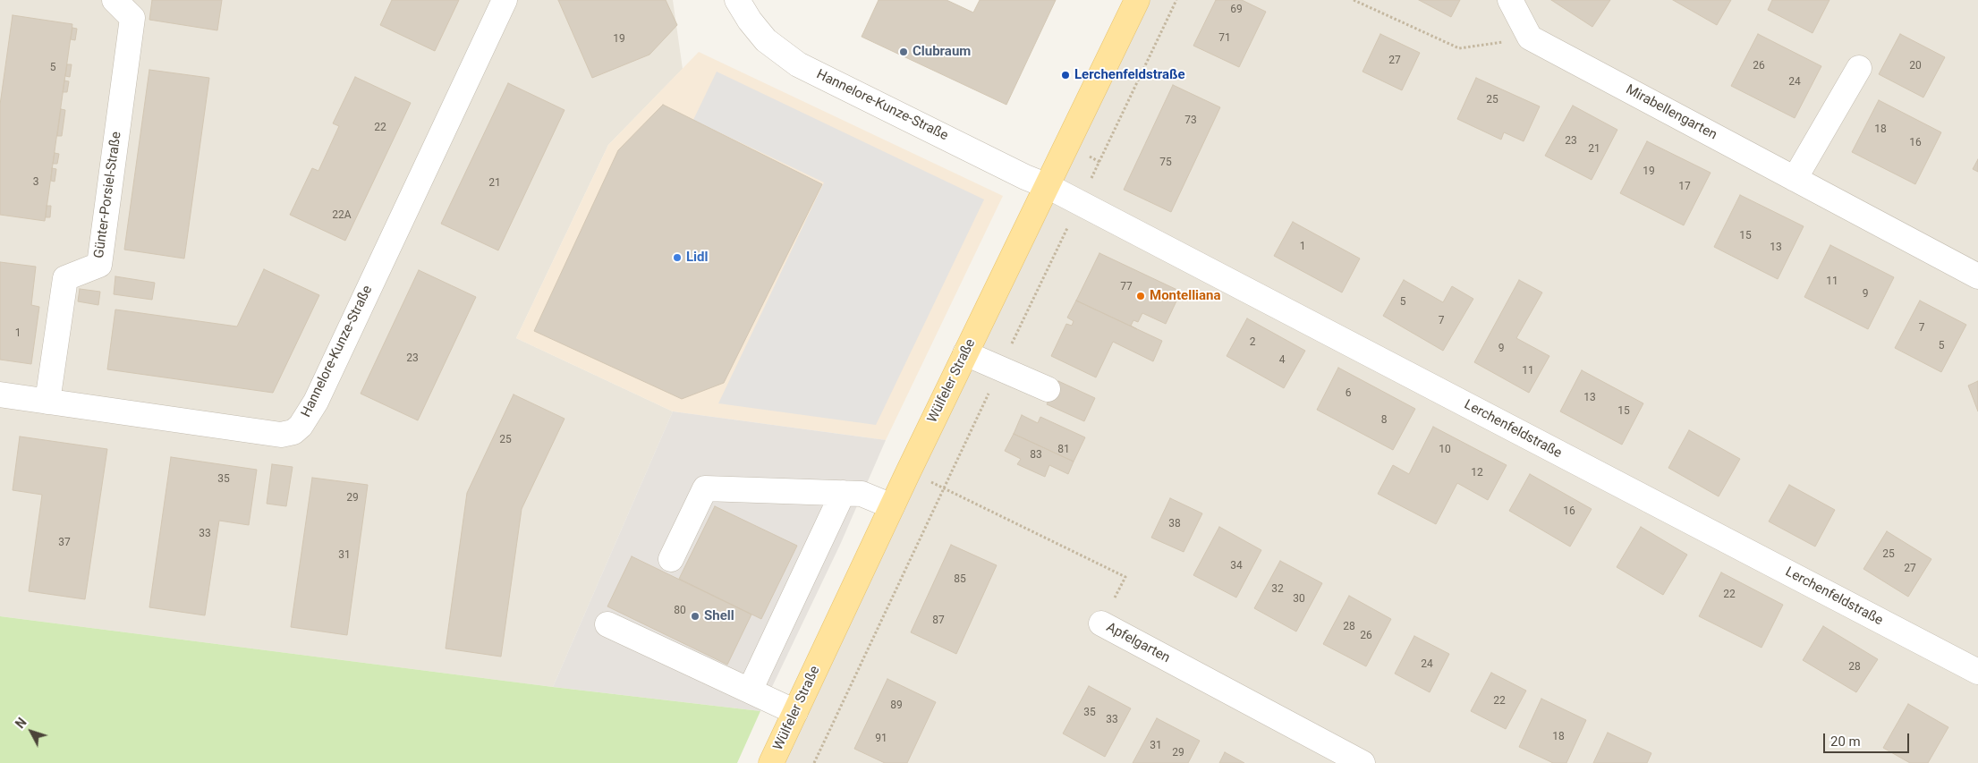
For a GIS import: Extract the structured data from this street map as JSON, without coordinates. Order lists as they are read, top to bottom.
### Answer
{
  "streets": {
    "main road": ["Wülfeler Straße"],
    "street": [
      "Hannelore-Kunze-Straße",
      "Mirabellengarten",
      "Günter-Porsiel-Straße",
      "Lerchenfeldstraße",
      "Apfelgarten"
    ]
  },
  "crossings": [
    ["Hannelore-Kunze-Straße", "Günter-Porsiel-Straße"],
    ["Hannelore-Kunze-Straße", "Wülfeler Straße"],
    ["Hannelore-Kunze-Straße", "Lerchenfeldstraße"],
    ["Wülfeler Straße", "Lerchenfeldstraße"],
    ["Wülfeler Straße", "Apfelgarten"]
  ],
  "places": [
    "Clubraum",
    "Lerchenfeldstraße",
    "Lidl",
    "Montelliana",
    "Shell"
  ],
  "house_numbers": [
    "69",
    "71",
    "19",
    "27",
    "26",
    "20",
    "5",
    "24",
    "25",
    "73",
    "22",
    "18",
    "23",
    "16",
    "21",
    "75",
    "19",
    "3",
    "21",
    "17",
    "22A",
    "15",
    "1",
    "13",
    "11",
    "77",
    "9",
    "5",
    "7",
    "7",
    "1",
    "2",
    "5",
    "9",
    "23",
    "4",
    "11",
    "6",
    "13",
    "15",
    "8",
    "25",
    "81",
    "10",
    "83",
    "12",
    "35",
    "29",
    "16",
    "38",
    "33",
    "37",
    "25",
    "31",
    "34",
    "27",
    "85",
    "32",
    "22",
    "30",
    "80",
    "87",
    "28",
    "26",
    "24",
    "28",
    "22",
    "89",
    "35",
    "33",
    "18",
    "91",
    "31",
    "29"
  ],
  "scale_bar": "20 m",
  "north": "top left"
}
